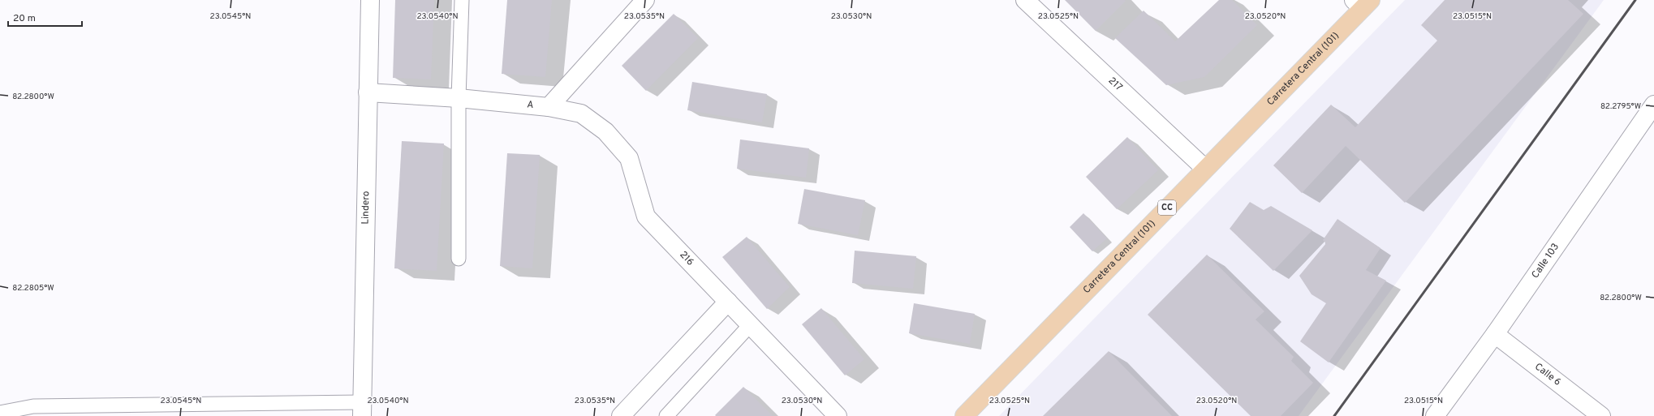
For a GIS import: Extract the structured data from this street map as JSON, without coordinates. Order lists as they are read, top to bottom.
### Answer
{
  "streets": {
    "main road": ["Carretera Central (101)", "CC"],
    "street": [
      "217",
      "A",
      "Lindero",
      "216",
      "Calle 103",
      "Calle 6"
    ]
  },
  "crossings": [
    ["Carretera Central (101)", "217"],
    ["A", "Lindero"],
    ["A", "216"],
    ["Calle 103", "Calle 6"]
  ],
  "scale_bar": "20 m",
  "coordinates": [
    "23.0545°N",
    "23.0540°N",
    "23.0535°N",
    "23.0530°N",
    "23.0525°N",
    "23.0520°N",
    "23.0515°N",
    "82.2800°W",
    "82.2795°W",
    "82.2805°W"
  ]
}
